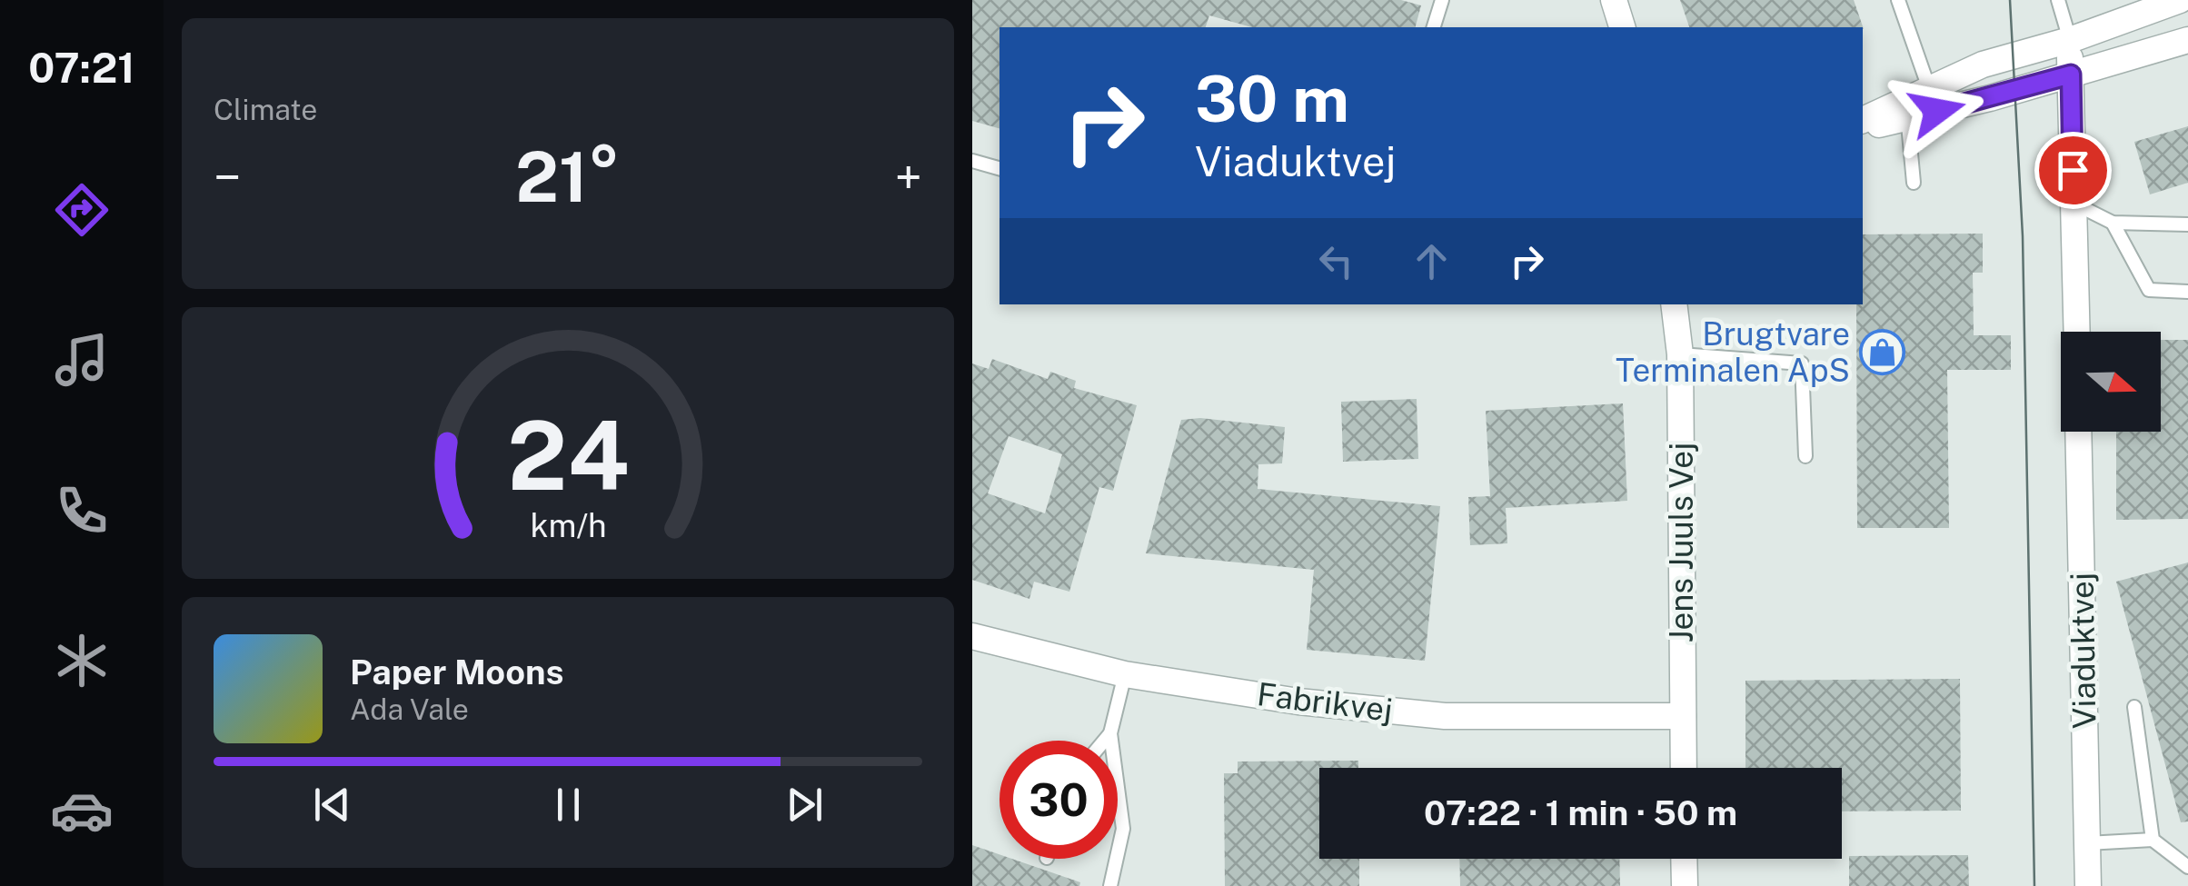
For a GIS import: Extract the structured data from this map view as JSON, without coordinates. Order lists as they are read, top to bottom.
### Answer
{
  "streets": {
    "street": ["Jens Juuls Vej", "Viaduktvej", "Fabrikvej"]
  },
  "crossings": [
    ["Jens Juuls Vej", "Fabrikvej"]
  ],
  "places": {
    "shop": ["Brugtvare Terminalen ApS"]
  },
  "north": "right",
  "page": {
    "tabs": "07:21",
    "tile": "Climate",
    "turn": ["30 m", "Viaduktvej"],
    "heat": ["−", "21°", "+"],
    "song": ["Paper Moons", "Ada Vale"],
    "limit": "30",
    "trip": "07:22 · 1 min · 50 m",
    "gauge": ["24", "km/h"]
  }
}
